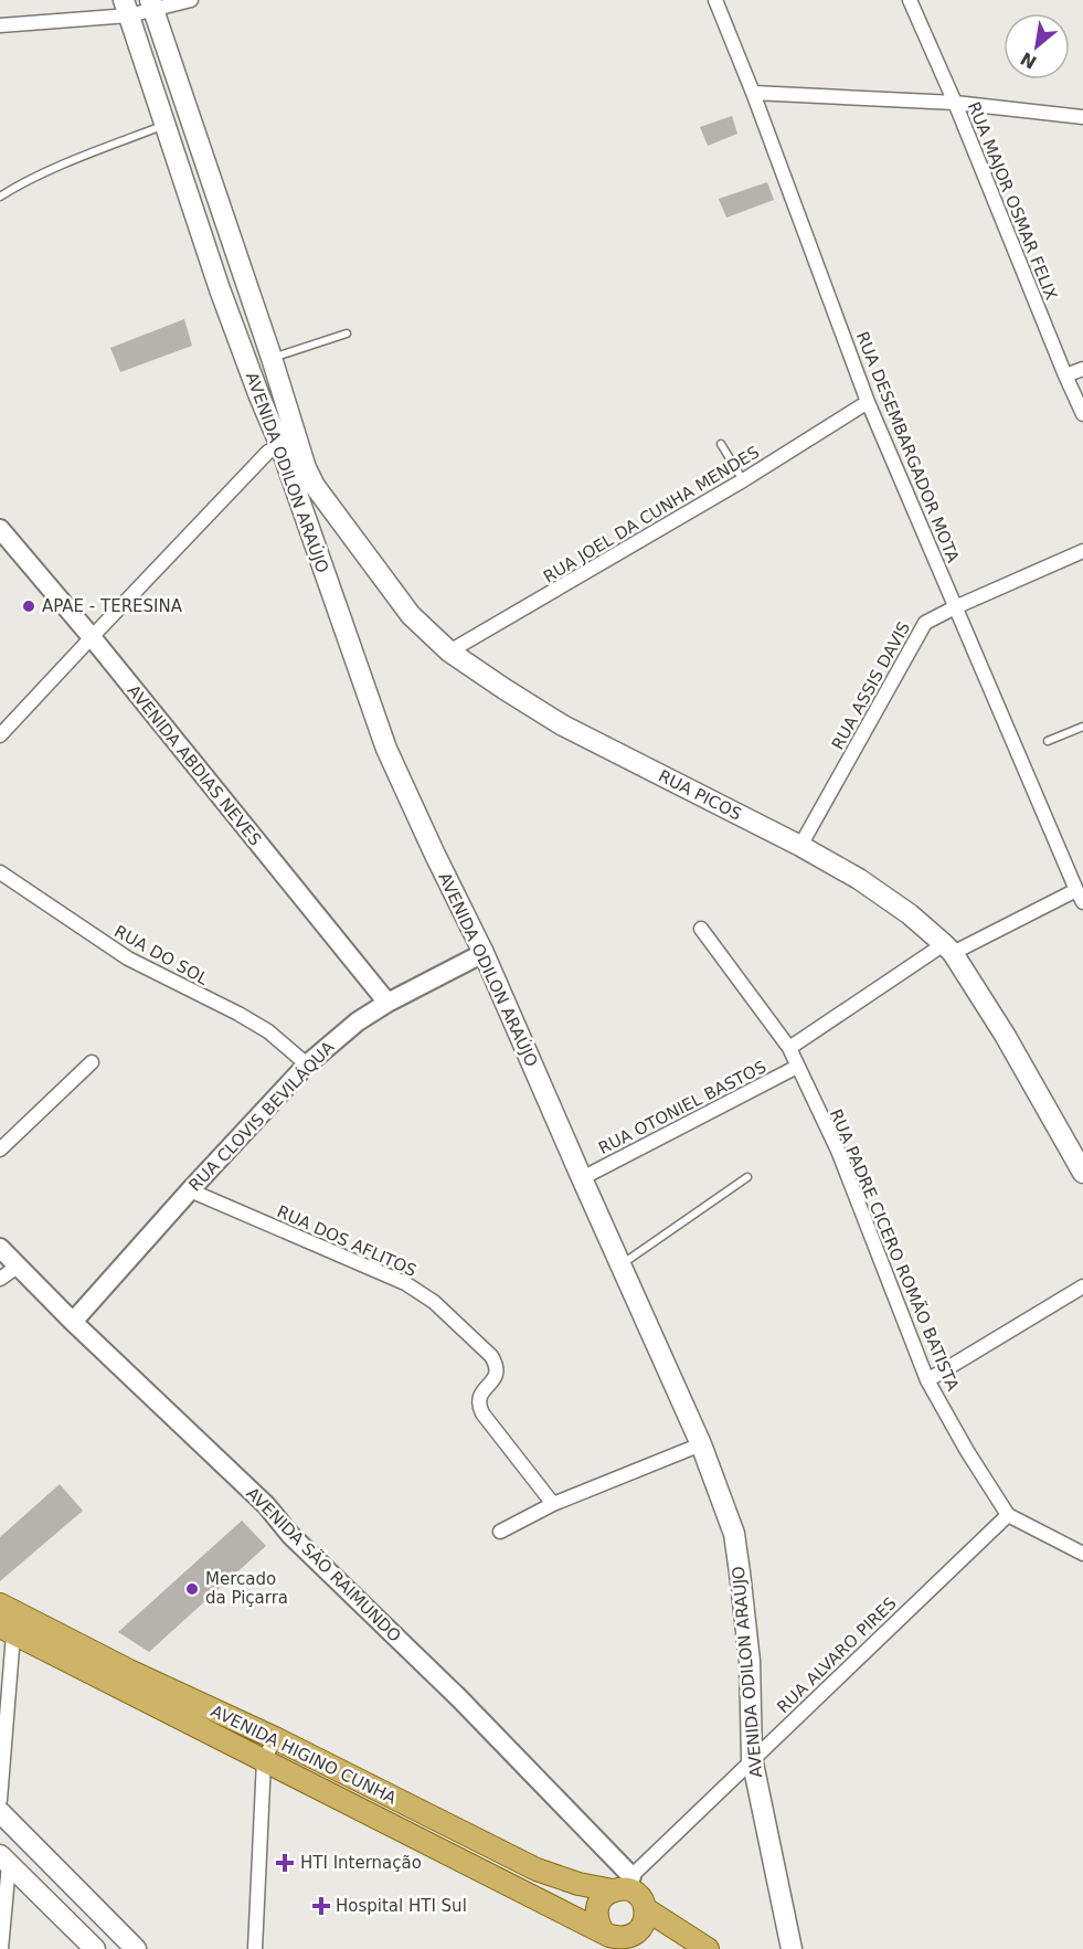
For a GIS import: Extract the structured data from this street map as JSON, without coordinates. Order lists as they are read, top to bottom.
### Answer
{
  "streets": {
    "main road": ["AVENIDA ODILON ARAÚJO", "RUA PICOS", "AVENIDA HIGINO CUNHA"],
    "street": [
      "RUA MAJOR OSMAR FELIX",
      "RUA DESEMBARGADOR MOTA",
      "RUA JOEL DA CUNHA MENDES",
      "RUA ASSIS DAVIS",
      "AVENIDA ABDIAS NEVES",
      "RUA DO SOL",
      "RUA OTONIEL BASTOS",
      "RUA CLOVIS BEVILÁQUA",
      "RUA DOS AFLITOS",
      "RUA PADRE CICERO ROMÃO BATISTA",
      "AVENIDA SÃO RAIMUNDO",
      "RUA ALVARO PIRES"
    ]
  },
  "crossings": [
    ["RUA DESEMBARGADOR MOTA", "RUA JOEL DA CUNHA MENDES"],
    ["RUA DESEMBARGADOR MOTA", "RUA ASSIS DAVIS"],
    ["AVENIDA ODILON ARAÚJO", "RUA PICOS"],
    ["AVENIDA ODILON ARAÚJO", "RUA OTONIEL BASTOS"],
    ["AVENIDA ODILON ARAÚJO", "RUA CLOVIS BEVILÁQUA"],
    ["AVENIDA ODILON ARAÚJO", "RUA ALVARO PIRES"],
    ["RUA JOEL DA CUNHA MENDES", "RUA PICOS"],
    ["RUA ASSIS DAVIS", "RUA PICOS"],
    ["AVENIDA ABDIAS NEVES", "RUA CLOVIS BEVILÁQUA"],
    ["RUA DO SOL", "RUA CLOVIS BEVILÁQUA"],
    ["RUA OTONIEL BASTOS", "RUA PADRE CICERO ROMÃO BATISTA"],
    ["RUA CLOVIS BEVILÁQUA", "RUA DOS AFLITOS"],
    ["RUA CLOVIS BEVILÁQUA", "AVENIDA SÃO RAIMUNDO"],
    ["RUA PADRE CICERO ROMÃO BATISTA", "RUA ALVARO PIRES"],
    ["AVENIDA SÃO RAIMUNDO", "RUA ALVARO PIRES"],
    ["AVENIDA SÃO RAIMUNDO", "AVENIDA HIGINO CUNHA"],
    ["RUA ALVARO PIRES", "AVENIDA HIGINO CUNHA"]
  ],
  "places": {
    "other": ["APAE - TERESINA", "Mercado da Piçarra"],
    "health": ["HTI Internação", "Hospital HTI Sul"]
  },
  "north": "bottom left"
}
